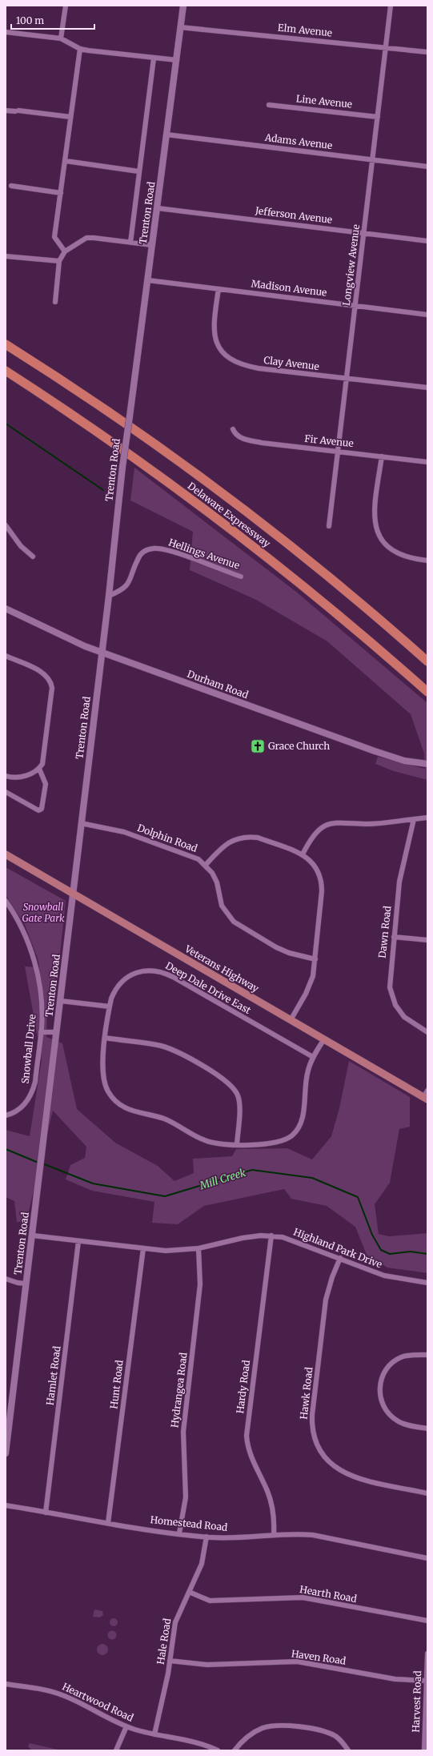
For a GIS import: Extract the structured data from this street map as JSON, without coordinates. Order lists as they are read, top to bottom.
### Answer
{
  "streets": {
    "highway": ["Delaware Expressway"],
    "main road": ["Trenton Road", "Durham Road", "Veterans Highway"],
    "street": [
      "Elm Avenue",
      "Line Avenue",
      "Adams Avenue",
      "Jefferson Avenue",
      "Longview Avenue",
      "Madison Avenue",
      "Clay Avenue",
      "Fir Avenue",
      "Hellings Avenue",
      "Dolphin Road",
      "Dawn Road",
      "Deep Dale Drive East",
      "Snowball Drive",
      "Highland Park Drive",
      "Hamlet Road",
      "Hunt Road",
      "Hardy Road",
      "Hydrangea Road",
      "Hawk Road",
      "Homestead Road",
      "Hearth Road",
      "Hale Road",
      "Haven Road",
      "Harvest Road",
      "Heartwood Road"
    ]
  },
  "crossings": [
    ["Elm Avenue", "Trenton Road"],
    ["Elm Avenue", "Longview Avenue"],
    ["Line Avenue", "Longview Avenue"],
    ["Adams Avenue", "Trenton Road"],
    ["Adams Avenue", "Longview Avenue"],
    ["Trenton Road", "Jefferson Avenue"],
    ["Trenton Road", "Madison Avenue"],
    ["Trenton Road", "Hellings Avenue"],
    ["Trenton Road", "Durham Road"],
    ["Trenton Road", "Dolphin Road"],
    ["Trenton Road", "Veterans Highway"],
    ["Trenton Road", "Highland Park Drive"],
    ["Jefferson Avenue", "Longview Avenue"],
    ["Longview Avenue", "Madison Avenue"],
    ["Longview Avenue", "Clay Avenue"],
    ["Longview Avenue", "Fir Avenue"],
    ["Madison Avenue", "Clay Avenue"],
    ["Veterans Highway", "Deep Dale Drive East"],
    ["Highland Park Drive", "Hamlet Road"],
    ["Highland Park Drive", "Hunt Road"],
    ["Highland Park Drive", "Hardy Road"],
    ["Highland Park Drive", "Hydrangea Road"],
    ["Highland Park Drive", "Hawk Road"],
    ["Hamlet Road", "Homestead Road"],
    ["Hunt Road", "Homestead Road"],
    ["Hardy Road", "Homestead Road"],
    ["Hydrangea Road", "Homestead Road"],
    ["Homestead Road", "Hale Road"],
    ["Hearth Road", "Hale Road"],
    ["Hale Road", "Haven Road"],
    ["Hale Road", "Heartwood Road"],
    ["Haven Road", "Harvest Road"]
  ],
  "water": ["Mill Creek"],
  "parks": ["Snowball Gate Park"],
  "places": {
    "church": ["Grace Church"]
  },
  "scale_bar": "100 m"
}
